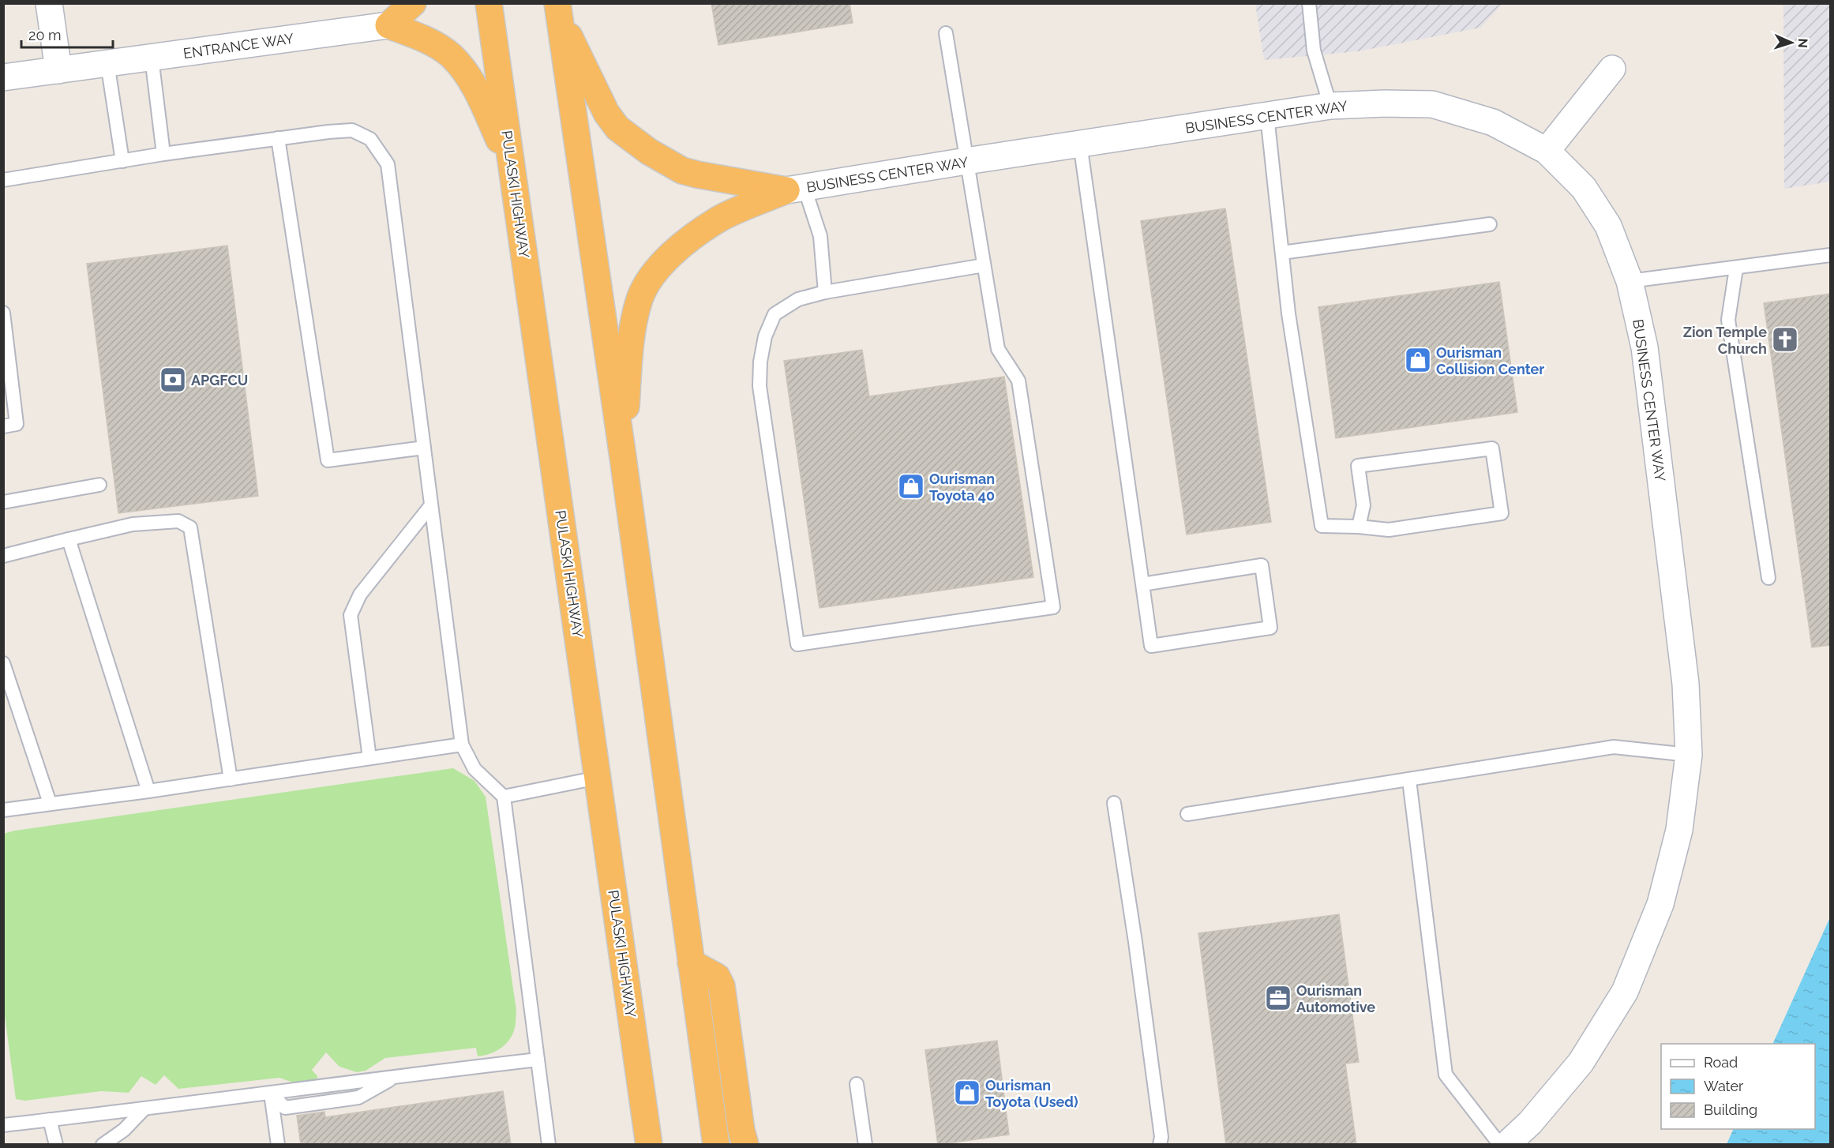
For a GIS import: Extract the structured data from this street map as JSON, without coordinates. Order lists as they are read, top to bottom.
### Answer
{
  "streets": {
    "highway": ["PULASKI HIGHWAY"],
    "street": ["ENTRANCE WAY", "BUSINESS CENTER WAY"]
  },
  "places": {
    "church": ["Zion Temple Church"],
    "shop": ["Ourisman Collision Center", "Ourisman Toyota 40", "Ourisman Toyota (Used)"],
    "bank": ["APGFCU"],
    "office": ["Ourisman Automotive"]
  },
  "legend": ["Road", "Water", "Building"],
  "scale_bar": "20 m",
  "north": "right"
}
